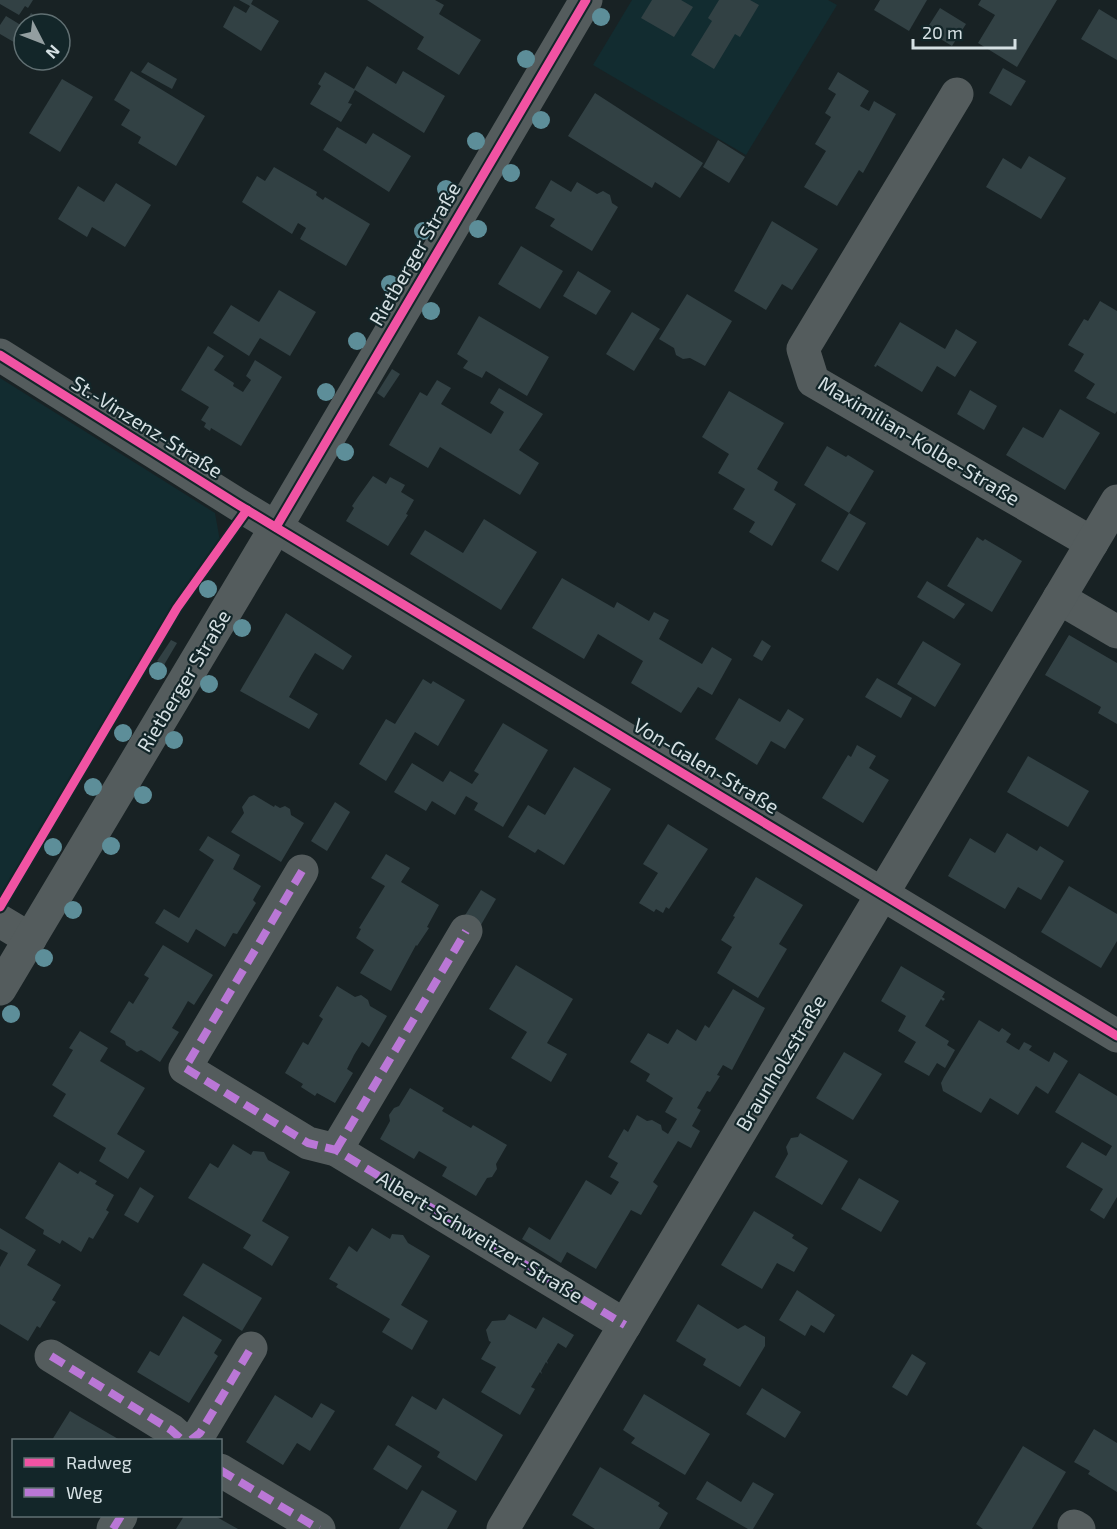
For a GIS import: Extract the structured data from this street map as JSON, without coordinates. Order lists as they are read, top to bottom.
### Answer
{
  "streets": {
    "street": [
      "Rietberger Straße",
      "St.-Vinzenz-Straße",
      "Maximilian-Kolbe-Straße",
      "Von-Galen-Straße",
      "Braunholzstraße",
      "Albert-Schweitzer-Straße"
    ]
  },
  "crossings": [
    ["Rietberger Straße", "St.-Vinzenz-Straße"],
    ["Rietberger Straße", "Von-Galen-Straße"],
    ["St.-Vinzenz-Straße", "Von-Galen-Straße"],
    ["Maximilian-Kolbe-Straße", "Braunholzstraße"],
    ["Von-Galen-Straße", "Braunholzstraße"],
    ["Braunholzstraße", "Albert-Schweitzer-Straße"]
  ],
  "legend": ["Radweg", "Weg"],
  "scale_bar": "20 m",
  "north": "bottom right"
}
